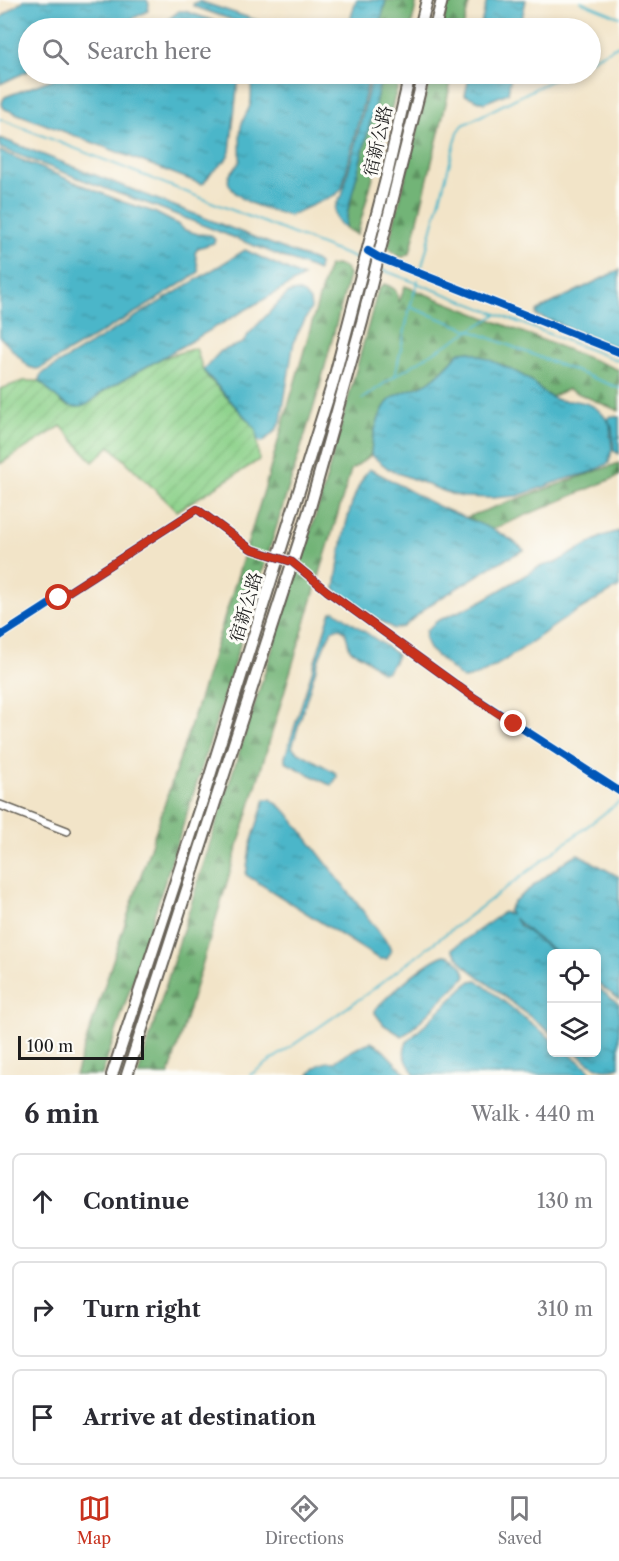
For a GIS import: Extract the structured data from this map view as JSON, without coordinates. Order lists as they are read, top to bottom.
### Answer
{
  "streets": {
    "highway": ["宿新公路"]
  },
  "scale_bar": "100 m",
  "page": {
    "search": "Search here",
    "scale": "100 m",
    "heading": ["6 min", "Walk · 440 m"],
    "list": [
      ["Continue", "130 m"],
      ["Turn right", "310 m"],
      "Arrive at destination"
    ],
    "nav": ["Map", "Directions", "Saved"]
  }
}
